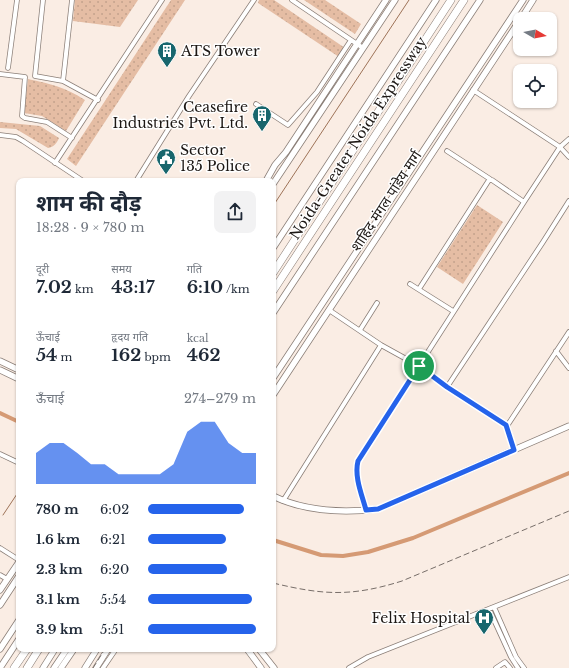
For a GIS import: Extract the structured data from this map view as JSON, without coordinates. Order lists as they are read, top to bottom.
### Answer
{
  "streets": {
    "highway": ["Noida-Greater Noida Expressway"],
    "street": ["शाहिद मंगल पांडेय मार्ग"]
  },
  "places": {
    "building": ["ATS Tower", "Ceasefire Industries Pvt. Ltd."],
    "public building": ["Sector 135 Police"],
    "hospital": ["Felix Hospital"]
  },
  "north": "right",
  "page": {
    "heading": ["शाम की दौड़", "18:28 · 9 × 780 m"],
    "stats": [
      ["दूरी", "7.02 km"],
      ["समय", "43:17"],
      ["गति", "6:10 /km"],
      ["ऊँचाई", "54 m"],
      ["हृदय गति", "162 bpm"],
      ["kcal", "462"]
    ],
    "chart": ["ऊँचाई", "274–279 m"],
    "list": [
      {
        "name": "780 m",
        "note": "6:02"
      },
      {
        "name": "1.6 km",
        "note": "6:21"
      },
      {
        "name": "2.3 km",
        "note": "6:20"
      },
      {
        "name": "3.1 km",
        "note": "5:54"
      },
      {
        "name": "3.9 km",
        "note": "5:51"
      }
    ]
  }
}
